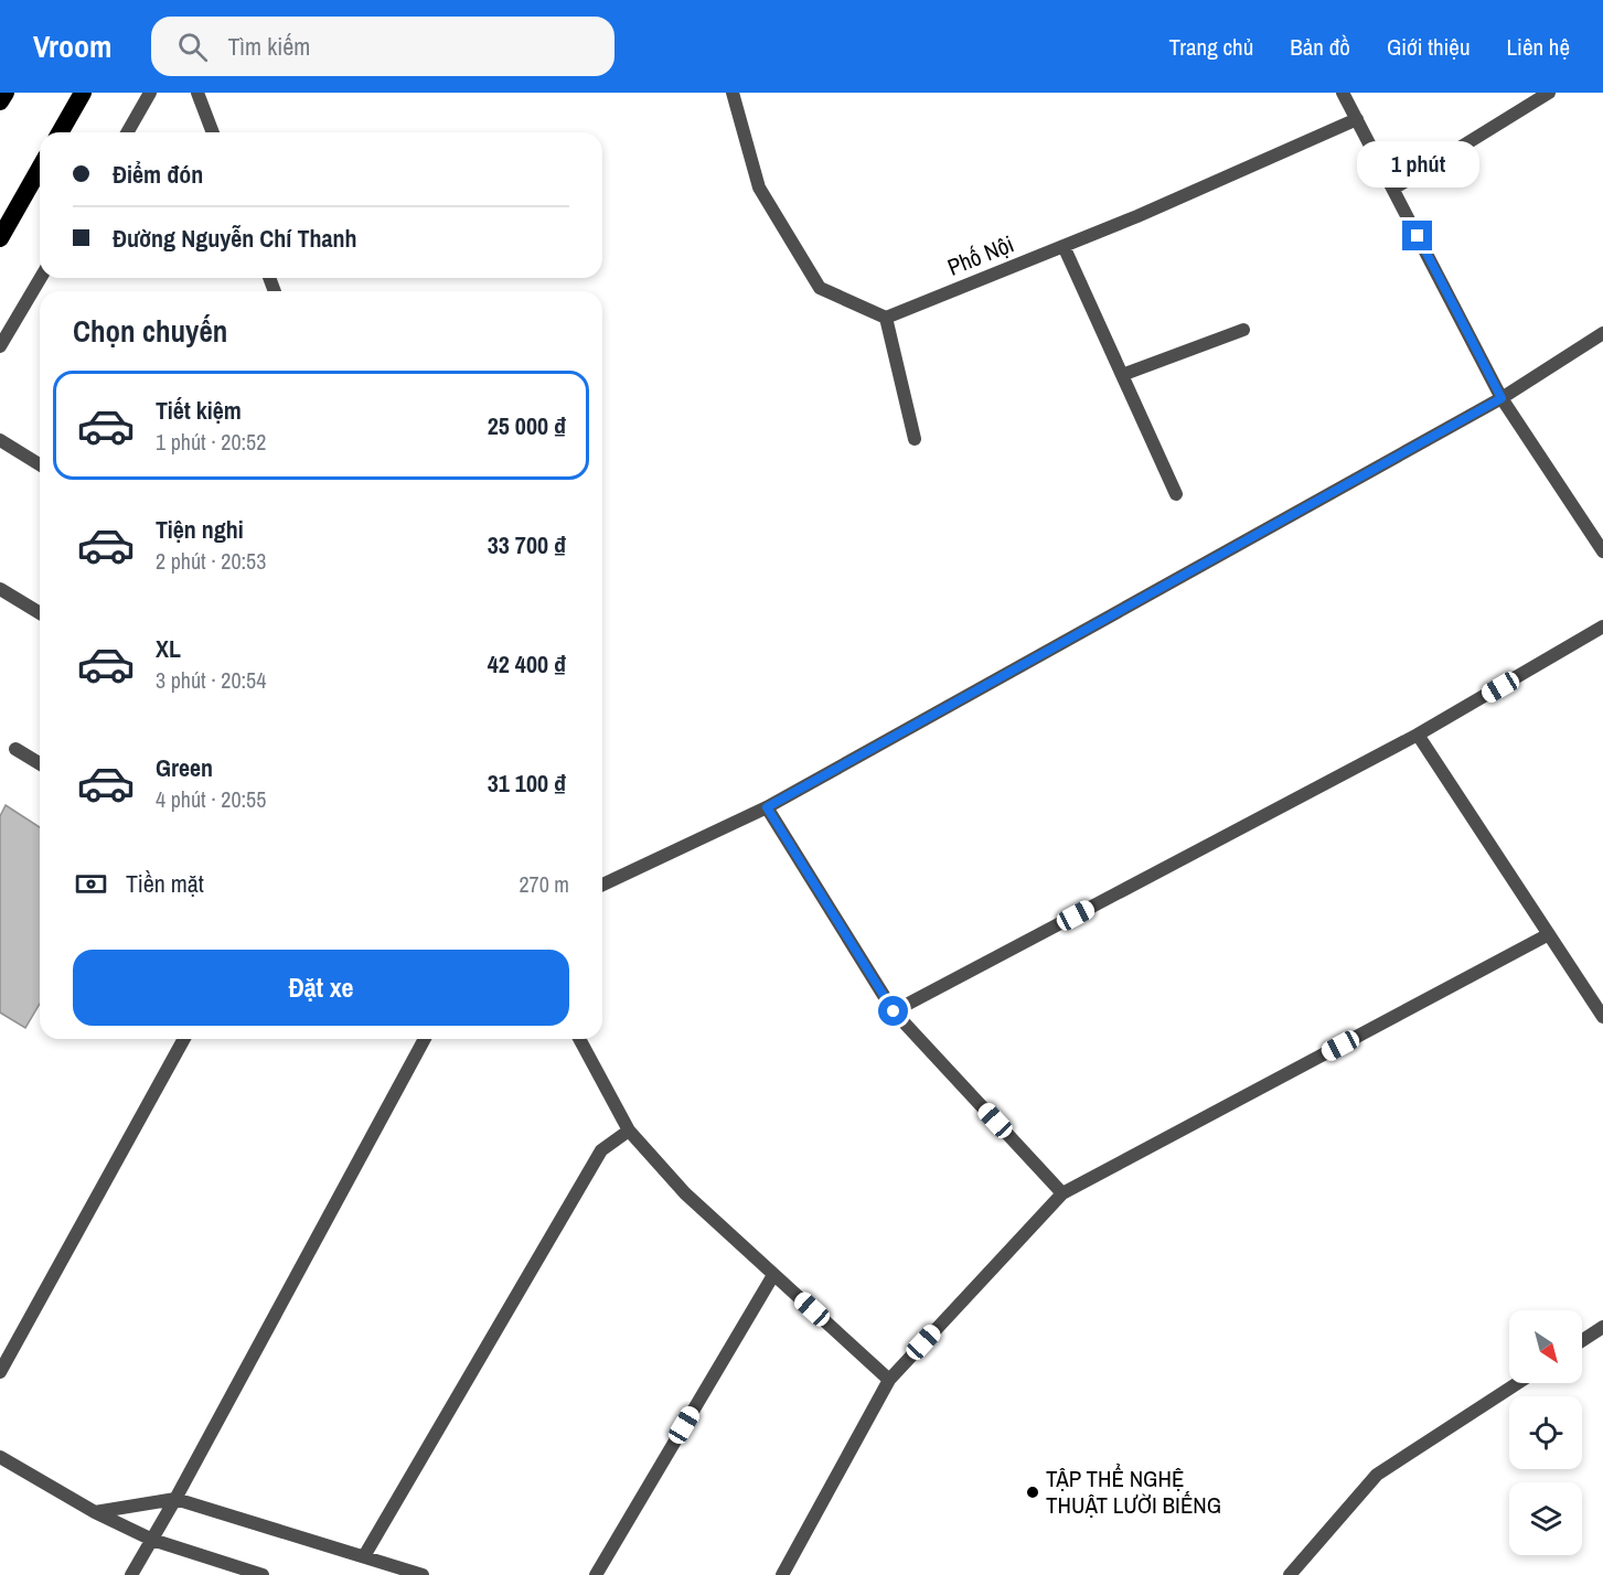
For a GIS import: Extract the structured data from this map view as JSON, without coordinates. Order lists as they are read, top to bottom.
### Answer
{
  "streets": {
    "street": ["Phố Nội"]
  },
  "places": ["TẬP THỂ NGHỆ THUẬT LƯỜI BIẾNG"],
  "north": "bottom right",
  "page": {
    "header": "Vroom",
    "search": "Tìm kiếm",
    "nav": [
      "Trang chủ",
      "Bản đồ",
      "Giới thiệu",
      "Liên hệ"
    ],
    "banner": ["Điểm đón", "Đường Nguyễn Chí Thanh"],
    "bubble": "1 phút",
    "heading": "Chọn chuyến",
    "list": [
      {
        "name": "Tiết kiệm",
        "note": "1 phút · 20:52",
        "value": "25 000 ₫"
      },
      {
        "name": "Tiện nghi",
        "note": "2 phút · 20:53",
        "value": "33 700 ₫"
      },
      {
        "name": "XL",
        "note": "3 phút · 20:54",
        "value": "42 400 ₫"
      },
      {
        "name": "Green",
        "note": "4 phút · 20:55",
        "value": "31 100 ₫"
      }
    ],
    "pay": ["Tiền mặt", "270 m"],
    "buttons": "Đặt xe"
  }
}
